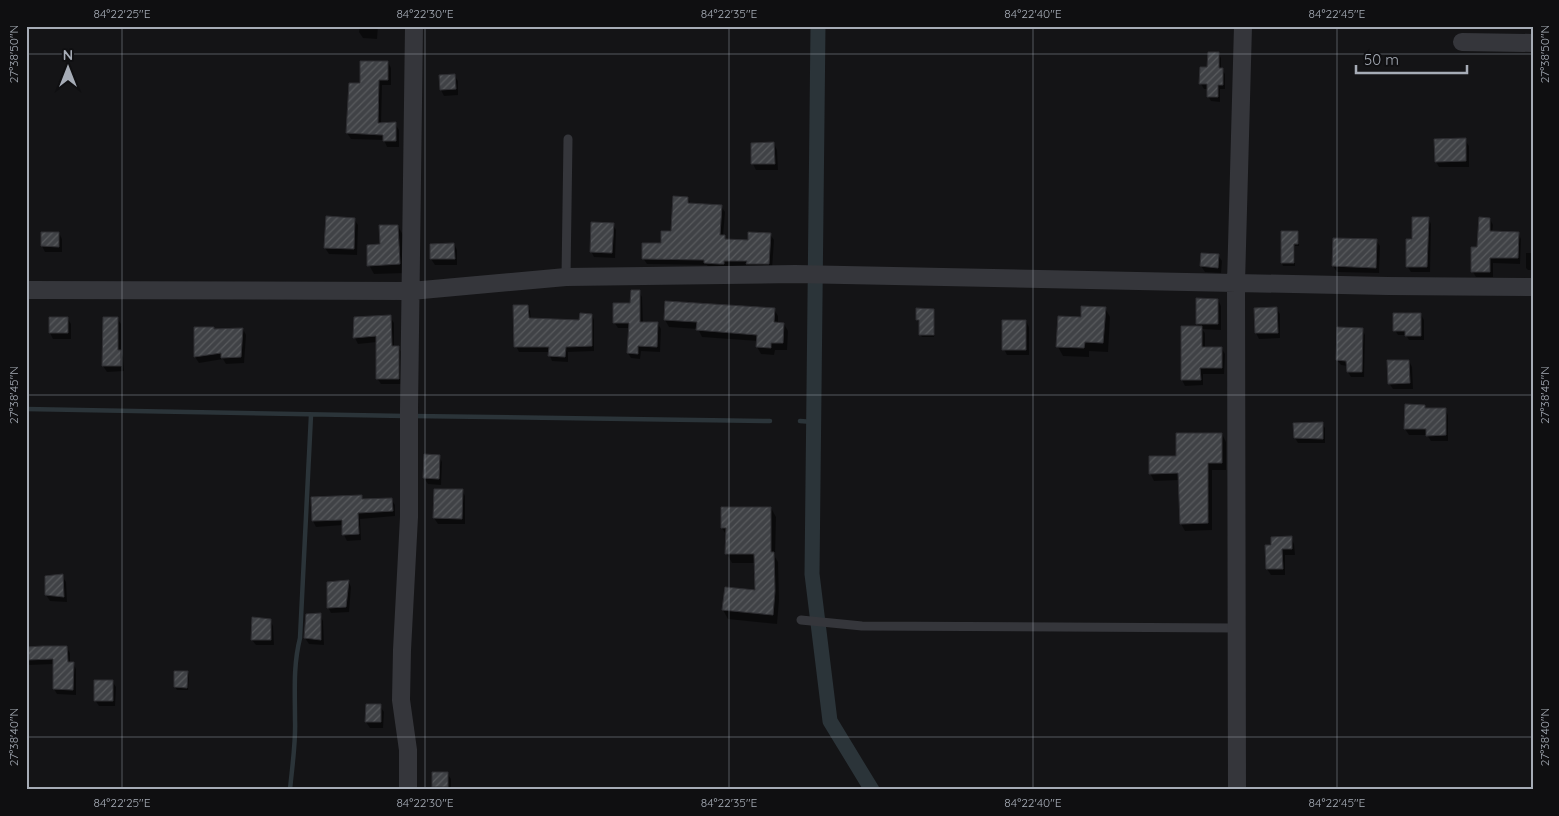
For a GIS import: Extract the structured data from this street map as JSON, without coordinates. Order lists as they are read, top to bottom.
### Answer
{
  "scale_bar": "50 m",
  "north": "top",
  "coordinates": [
    "84°22'25\"E",
    "84°22'30\"E",
    "84°22'35\"E",
    "84°22'40\"E",
    "84°22'45\"E",
    "27°38'50\"N",
    "27°38'45\"N",
    "27°38'40\"N"
  ]
}
